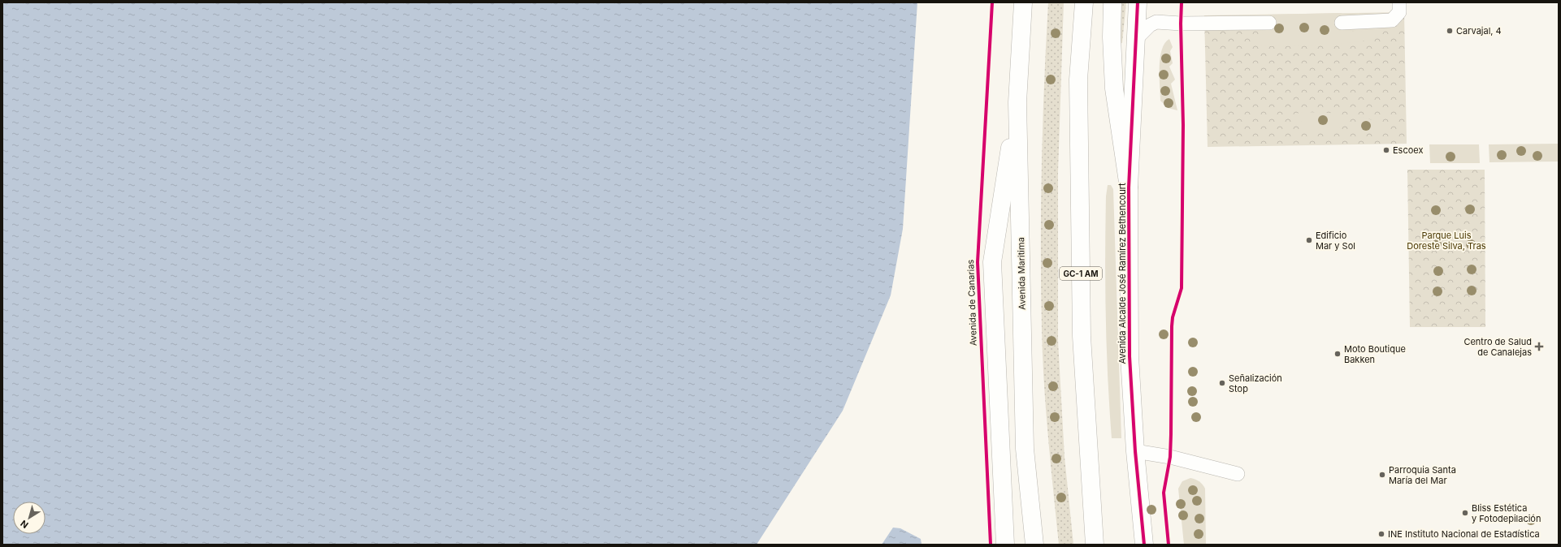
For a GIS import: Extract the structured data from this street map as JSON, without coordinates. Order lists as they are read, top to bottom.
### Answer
{
  "streets": {
    "main road": ["Avenida Maritima", "GC-1 AM", "Avenida Alcalde José Ramírez Bethencourt"],
    "cycle path": ["Avenida de Canarias"]
  },
  "parks": ["Parque Luis Doreste Silva, Tras"],
  "places": {
    "other": [
      "Carvajal, 4",
      "Escoex",
      "Edificio Mar y Sol",
      "Moto Boutique Bakken",
      "Señalización Stop",
      "Parroquia Santa María del Mar",
      "Bliss Estética y Fotodepilación",
      "INE Instituto Nacional de Estadística"
    ],
    "health": ["Centro de Salud de Canalejas"]
  },
  "north": "bottom left"
}
